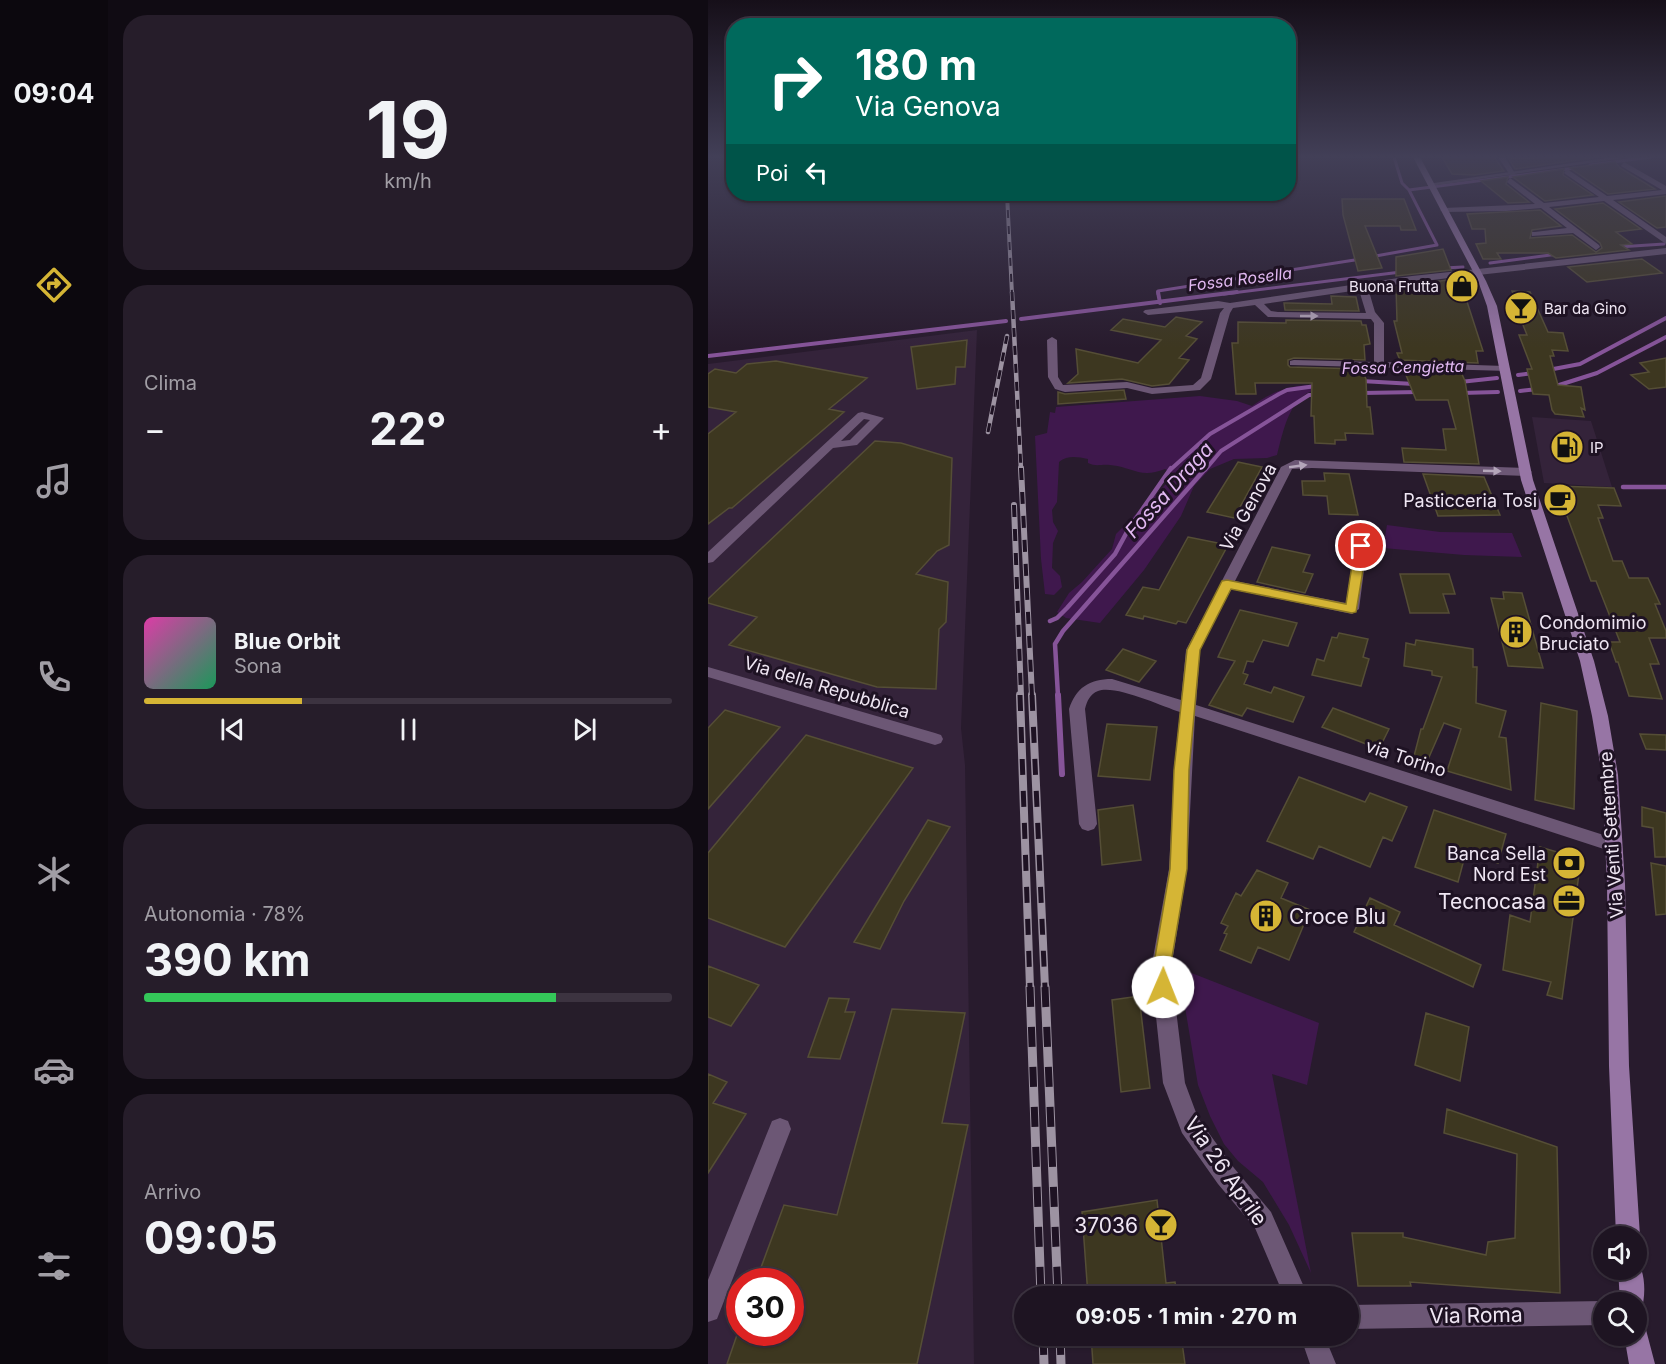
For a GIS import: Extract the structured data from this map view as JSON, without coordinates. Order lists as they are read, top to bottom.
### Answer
{
  "streets": {
    "main road": ["Via Venti Settembre"],
    "street": [
      "Via Genova",
      "Via della Repubblica",
      "via Torino",
      "Via 26 Aprile",
      "Via Roma"
    ]
  },
  "crossings": [
    ["Via Genova", "Via Venti Settembre"],
    ["Via Genova", "Via 26 Aprile"],
    ["via Torino", "Via Venti Settembre"],
    ["via Torino", "Via 26 Aprile"]
  ],
  "water": ["Fossa Rosella", "Fossa Cengietta", "Fossa Draga"],
  "places": {
    "shop": ["Buona Frutta"],
    "bar": ["Bar da Gino", "37036"],
    "fuel station": ["IP"],
    "cafe": ["Pasticceria Tosi"],
    "building": ["Condomimio Bruciato", "Croce Blu"],
    "bank": ["Banca Sella Nord Est"],
    "office": ["Tecnocasa"]
  },
  "page": {
    "tabs": "09:04",
    "tile": [
      ["19", "km/h"],
      "Clima",
      ["Autonomia · 78%", "390 km"],
      ["Arrivo", "09:05"]
    ],
    "turn": ["180 m", "Via Genova"],
    "then": "Poi",
    "heat": ["−", "22°", "+"],
    "song": ["Blue Orbit", "Sona"],
    "limit": "30",
    "trip": "09:05 · 1 min · 270 m"
  }
}
